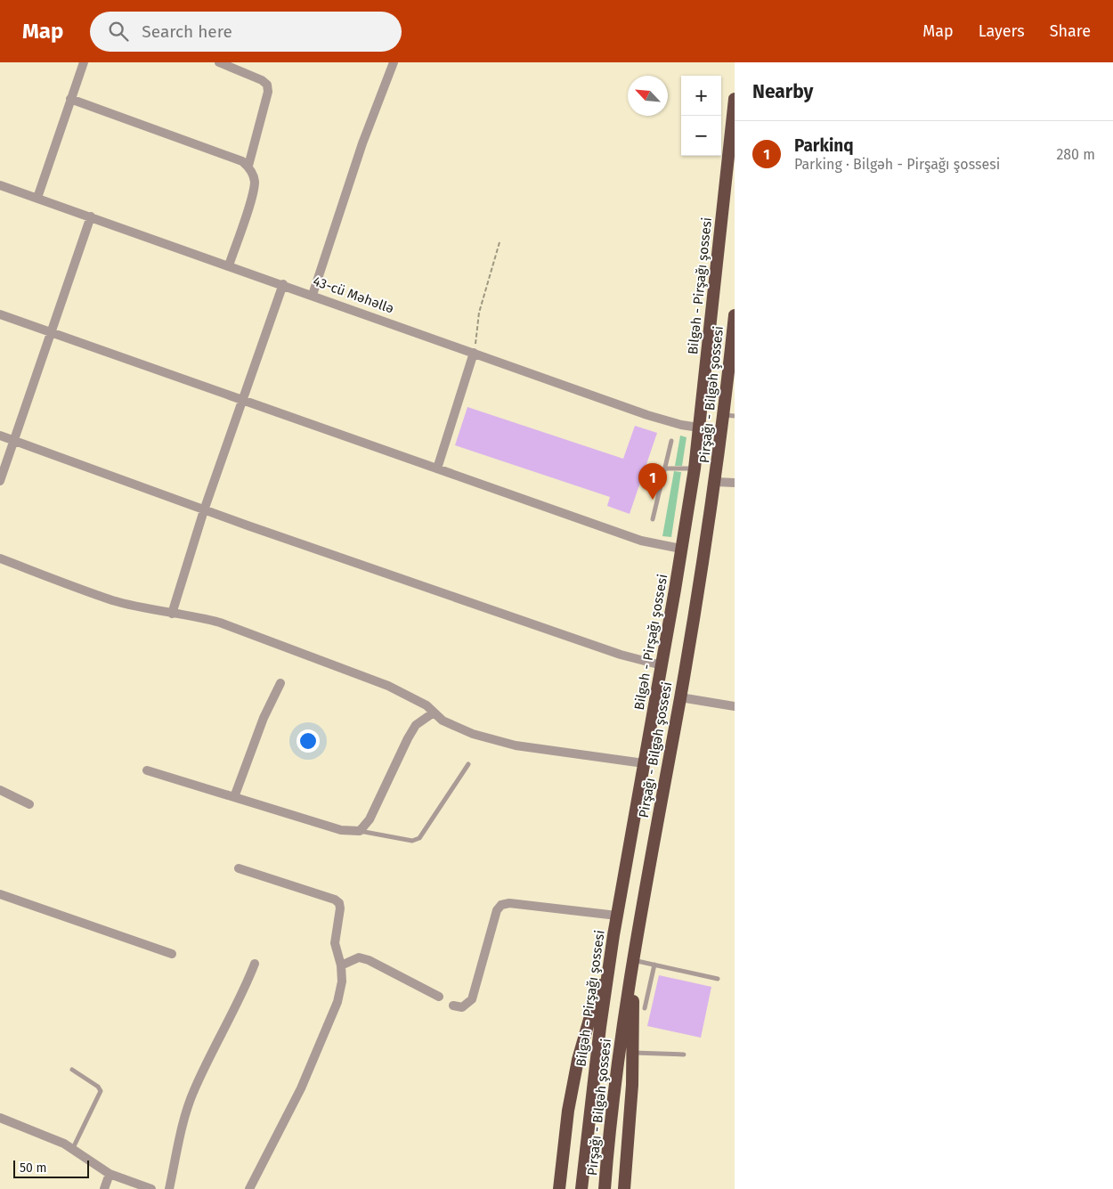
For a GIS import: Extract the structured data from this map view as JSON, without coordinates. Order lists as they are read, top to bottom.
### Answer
{
  "streets": {
    "highway": ["Bilgəh - Pirşağı şossesi", "Pirşağı - Bilgəh şossesi"],
    "street": ["43-cü Məhəllə"]
  },
  "crossings": [
    ["Bilgəh - Pirşağı şossesi", "43-cü Məhəllə"]
  ],
  "scale_bar": "50 m",
  "north": "top left",
  "page": {
    "header": "Map",
    "search": "Search here",
    "nav": ["Map", "Layers", "Share"],
    "heading": "Nearby",
    "map_buttons": ["+", "−"],
    "list": [
      {
        "mark": "1",
        "name": "Parkinq",
        "note": "Parking · Bilgəh - Pirşağı şossesi",
        "value": "280 m"
      }
    ],
    "pins": "1",
    "scale": "50 m"
  }
}
